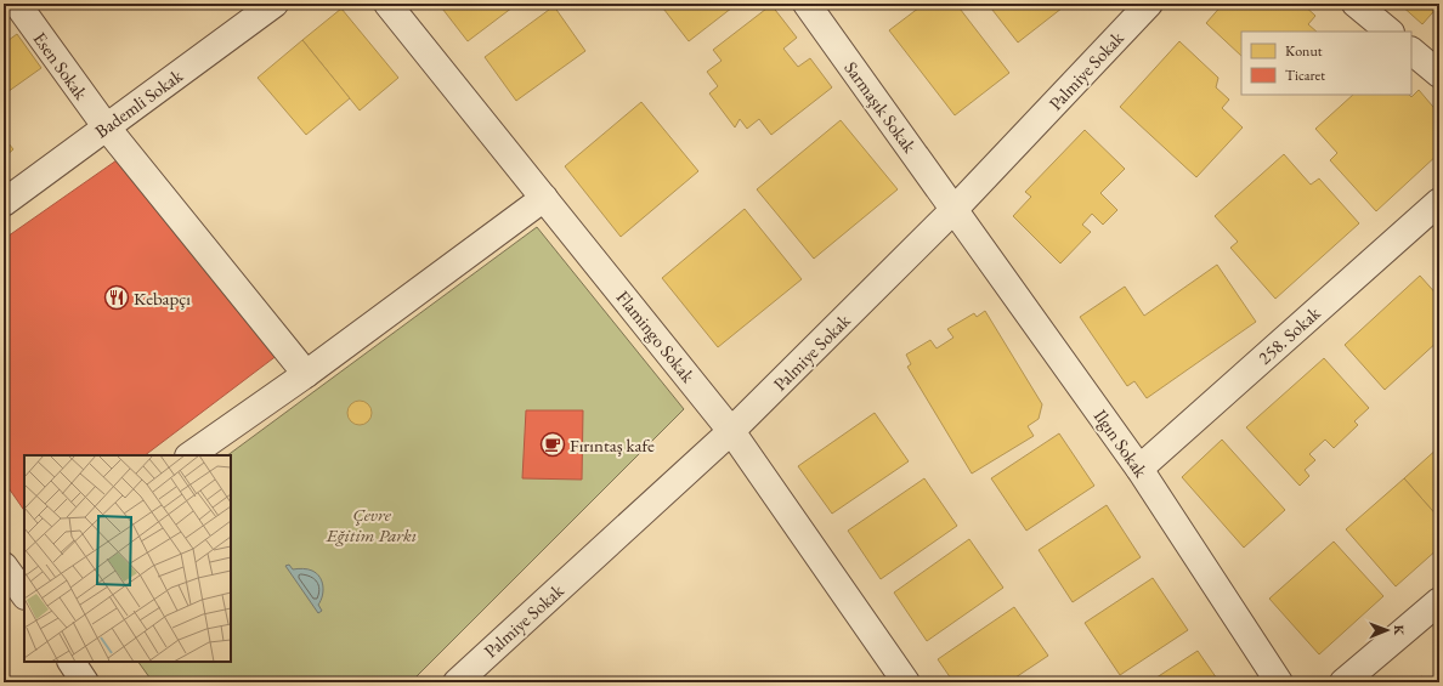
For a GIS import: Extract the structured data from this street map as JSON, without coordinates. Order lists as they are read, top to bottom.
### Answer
{
  "streets": {
    "street": [
      "Esen Sokak",
      "Palmiye Sokak",
      "Bademli Sokak",
      "Sarmaşık Sokak",
      "258. Sokak",
      "Flamingo Sokak",
      "Ilgın Sokak"
    ]
  },
  "crossings": [
    ["Esen Sokak", "Bademli Sokak"],
    ["Palmiye Sokak", "Sarmaşık Sokak"],
    ["Palmiye Sokak", "Flamingo Sokak"],
    ["Palmiye Sokak", "Ilgın Sokak"],
    ["Sarmaşık Sokak", "Ilgın Sokak"],
    ["258. Sokak", "Ilgın Sokak"]
  ],
  "parks": ["Çevre Eğitim Parkı"],
  "places": {
    "restaurant": ["Kebapçı"],
    "cafe": ["Fırıntaş kafe"]
  },
  "legend": ["Konut", "Ticaret"],
  "north": "right"
}
